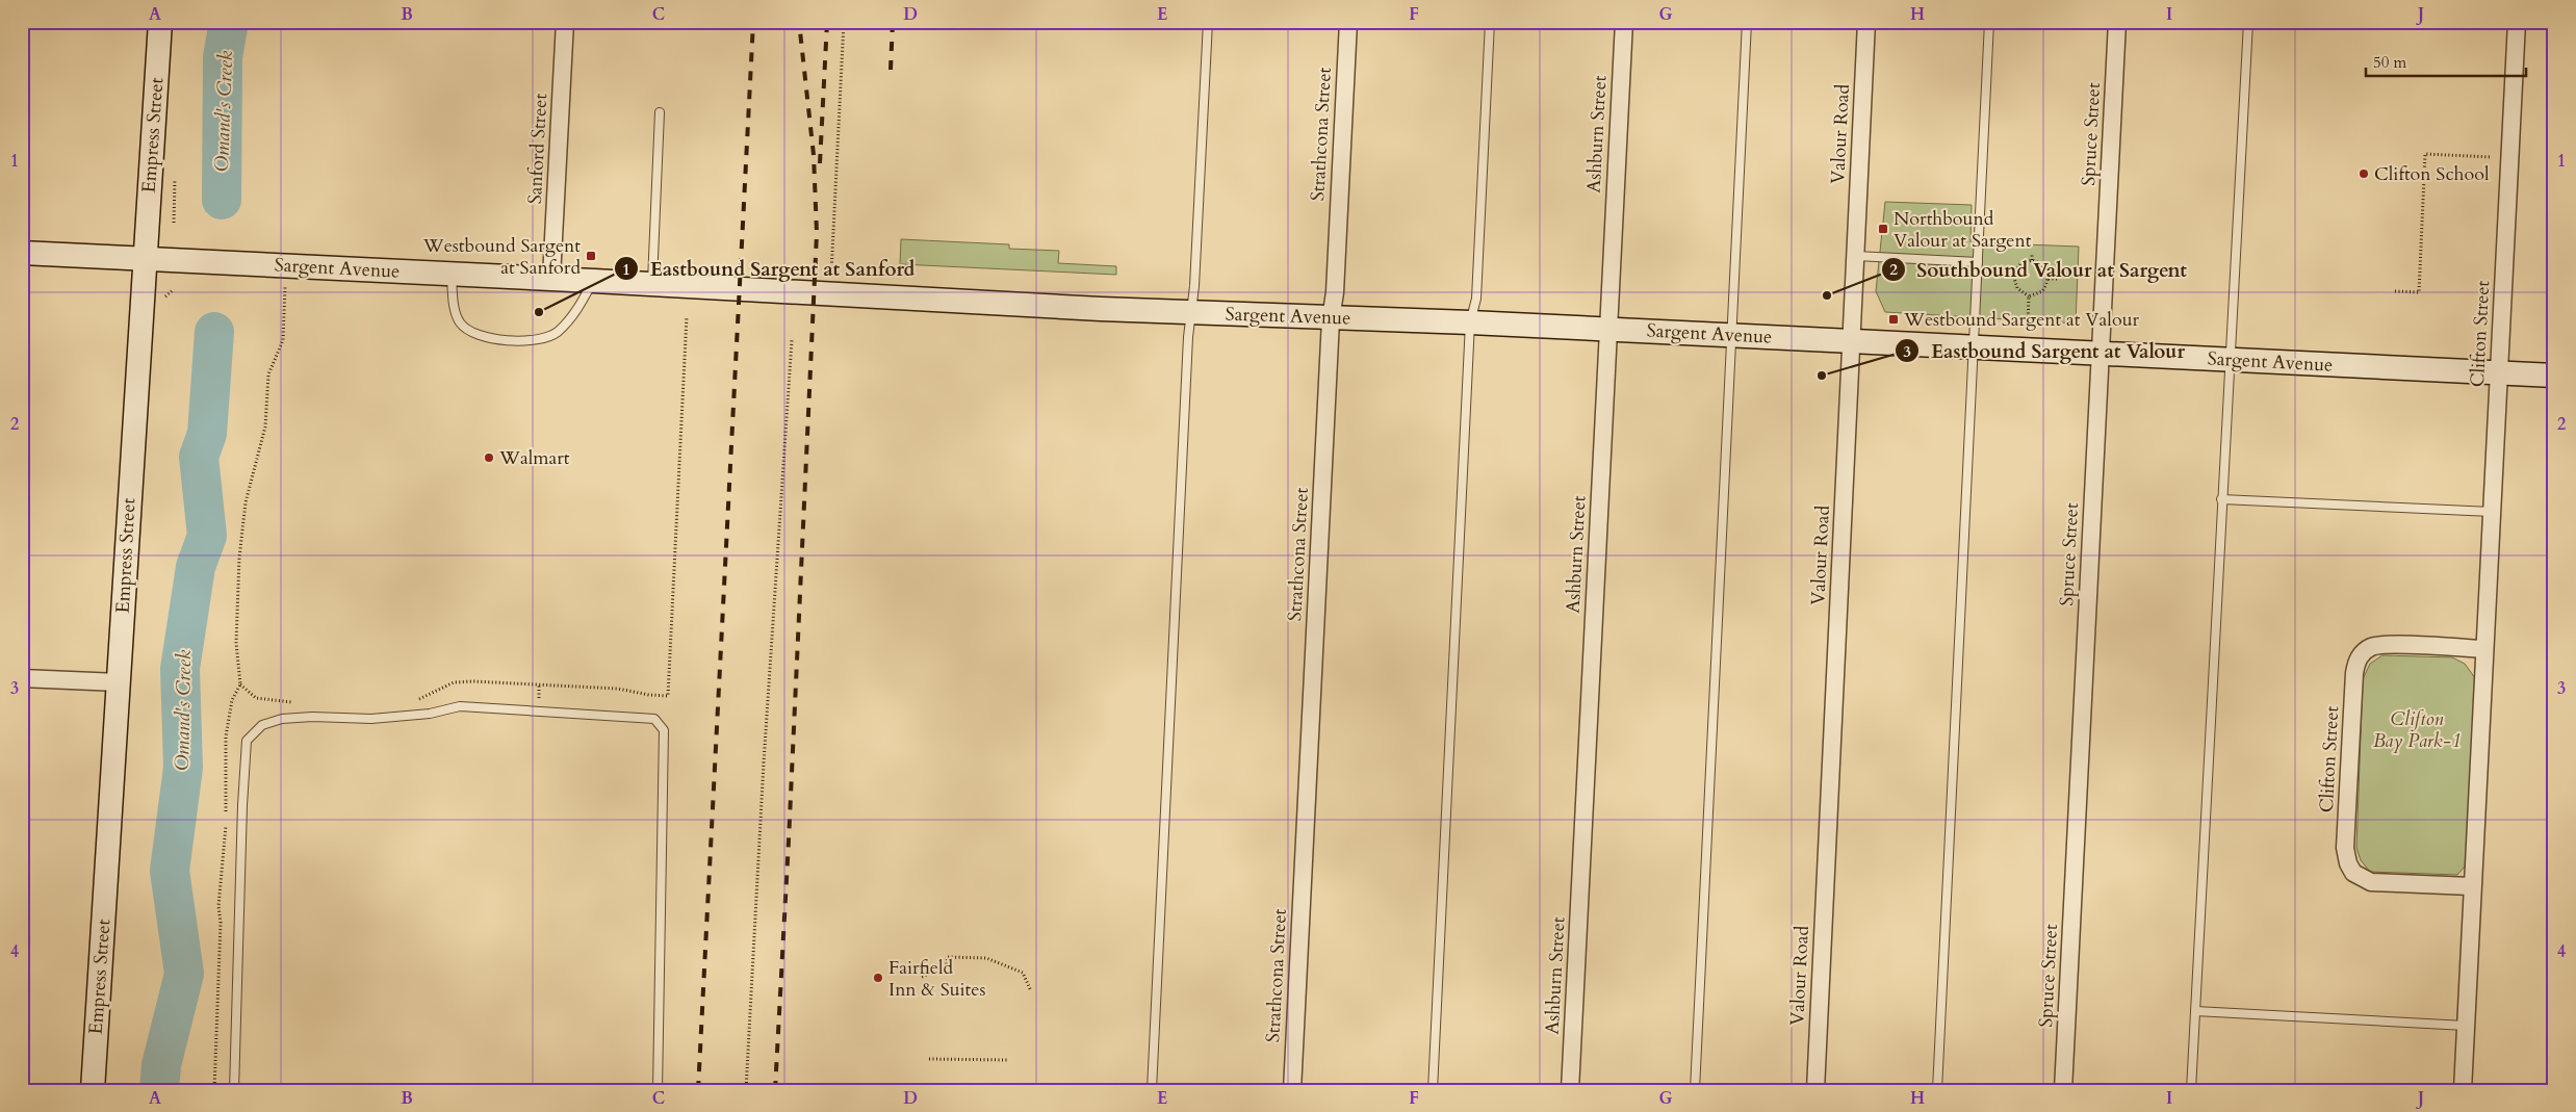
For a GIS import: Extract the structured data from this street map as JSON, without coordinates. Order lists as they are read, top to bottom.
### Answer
{
  "streets": {
    "main road": ["Empress Street", "Sargent Avenue"],
    "street": [
      "Strathcona Street",
      "Ashburn Street",
      "Valour Road",
      "Spruce Street",
      "Sanford Street",
      "Clifton Street"
    ]
  },
  "crossings": [
    ["Strathcona Street", "Sargent Avenue"],
    ["Ashburn Street", "Sargent Avenue"],
    ["Valour Road", "Sargent Avenue"],
    ["Spruce Street", "Sargent Avenue"],
    ["Empress Street", "Sargent Avenue"],
    ["Sanford Street", "Sargent Avenue"],
    ["Sargent Avenue", "Clifton Street"]
  ],
  "water": ["Omand's Creek"],
  "parks": ["Clifton Bay Park-1"],
  "places": {
    "other": [
      "Clifton School",
      "Southbound Valour at Sargent",
      "Eastbound Sargent at Sanford",
      "Eastbound Sargent at Valour",
      "Walmart",
      "Fairfield Inn & Suites"
    ],
    "transit": ["Northbound Valour at Sargent", "Westbound Sargent at Sanford", "Westbound Sargent at Valour"]
  },
  "scale_bar": "50 m",
  "grid": {
    "columns": [
      "A",
      "B",
      "C",
      "D",
      "E",
      "F",
      "G",
      "H",
      "I",
      "J"
    ],
    "rows": [
      "1",
      "2",
      "3",
      "4"
    ]
  }
}
